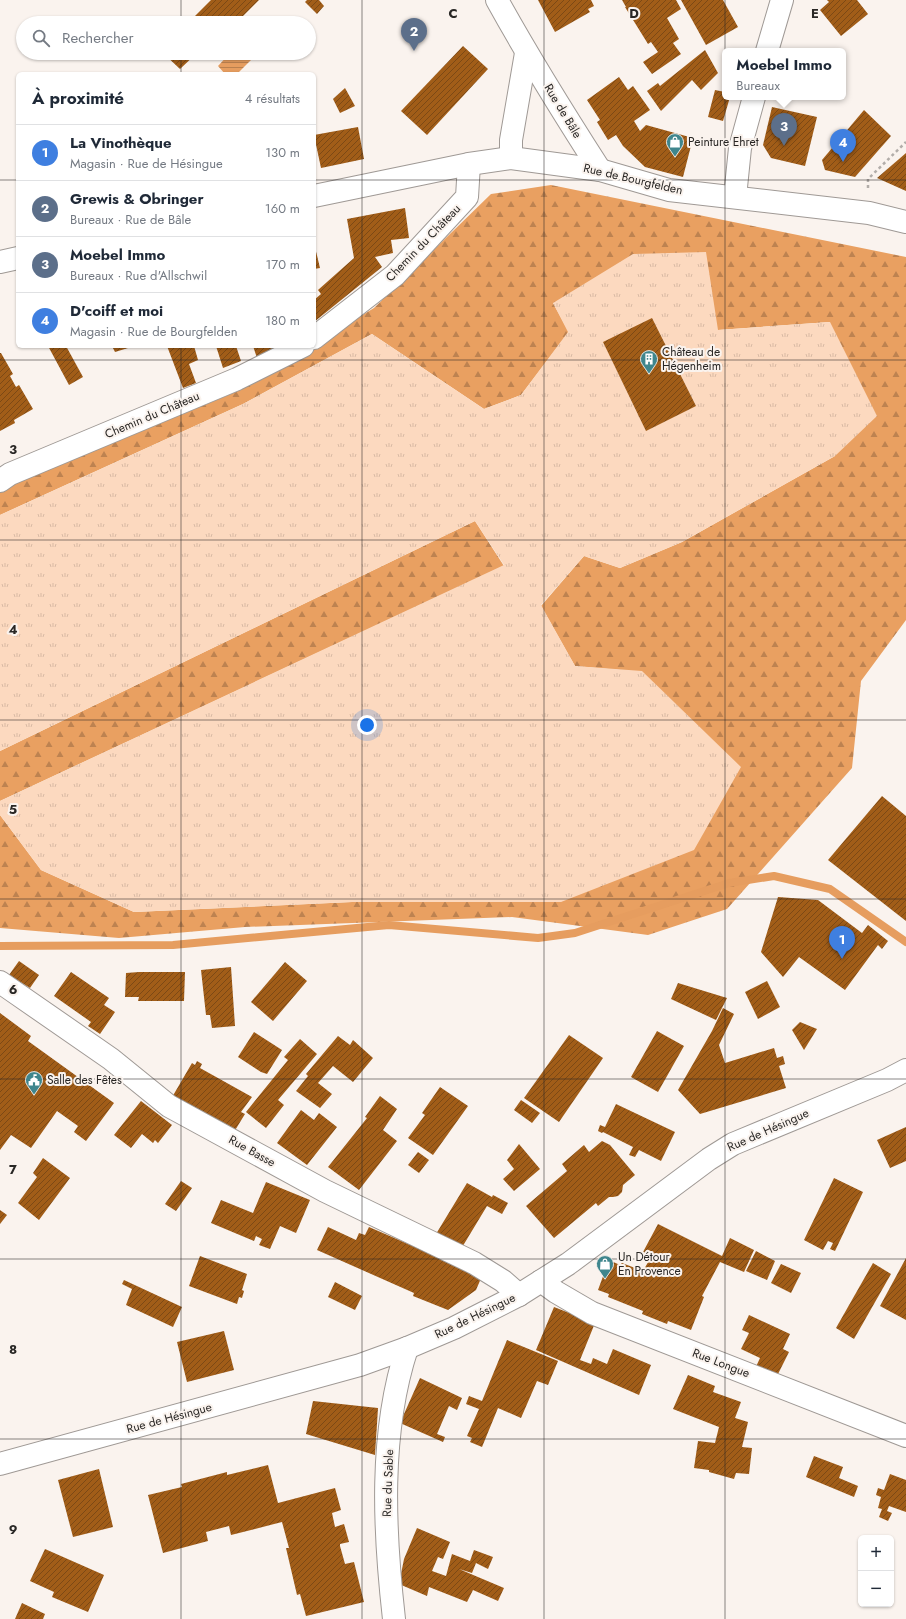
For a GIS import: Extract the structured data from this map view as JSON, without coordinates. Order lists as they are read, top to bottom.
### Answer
{
  "streets": {
    "street": [
      "Rue de Bâle",
      "Rue de Bourgfelden",
      "Chemin du Château",
      "Rue de Hésingue",
      "Rue Basse",
      "Rue Longue",
      "Rue du Sable"
    ]
  },
  "crossings": [
    ["Rue de Bâle", "Rue de Bourgfelden"],
    ["Rue de Bourgfelden", "Chemin du Château"],
    ["Rue de Hésingue", "Rue Basse"],
    ["Rue de Hésingue", "Rue Longue"],
    ["Rue de Hésingue", "Rue du Sable"]
  ],
  "places": {
    "shop": ["Peinture Ehret", "Un Détour En Provence"],
    "building": ["Château de Hégenheim"],
    "public building": ["Salle des Fêtes"]
  },
  "page": {
    "search": "Rechercher",
    "pins": [
      "2",
      "3",
      "4",
      "1"
    ],
    "popup": ["Moebel Immo", "Bureaux"],
    "heading": ["À proximité", "4 résultats"],
    "list": [
      {
        "mark": "1",
        "name": "La Vinothèque",
        "note": "Magasin · Rue de Hésingue",
        "value": "130 m"
      },
      {
        "mark": "2",
        "name": "Grewis & Obringer",
        "note": "Bureaux · Rue de Bâle",
        "value": "160 m"
      },
      {
        "mark": "3",
        "name": "Moebel Immo",
        "note": "Bureaux · Rue d'Allschwil",
        "value": "170 m"
      },
      {
        "mark": "4",
        "name": "D'coiff et moi",
        "note": "Magasin · Rue de Bourgfelden",
        "value": "180 m"
      }
    ],
    "map_buttons": ["+", "−"]
  },
  "grid": {
    "columns": ["C", "D", "E"],
    "rows": [
      "3",
      "4",
      "5",
      "6",
      "7",
      "8",
      "9"
    ]
  }
}
